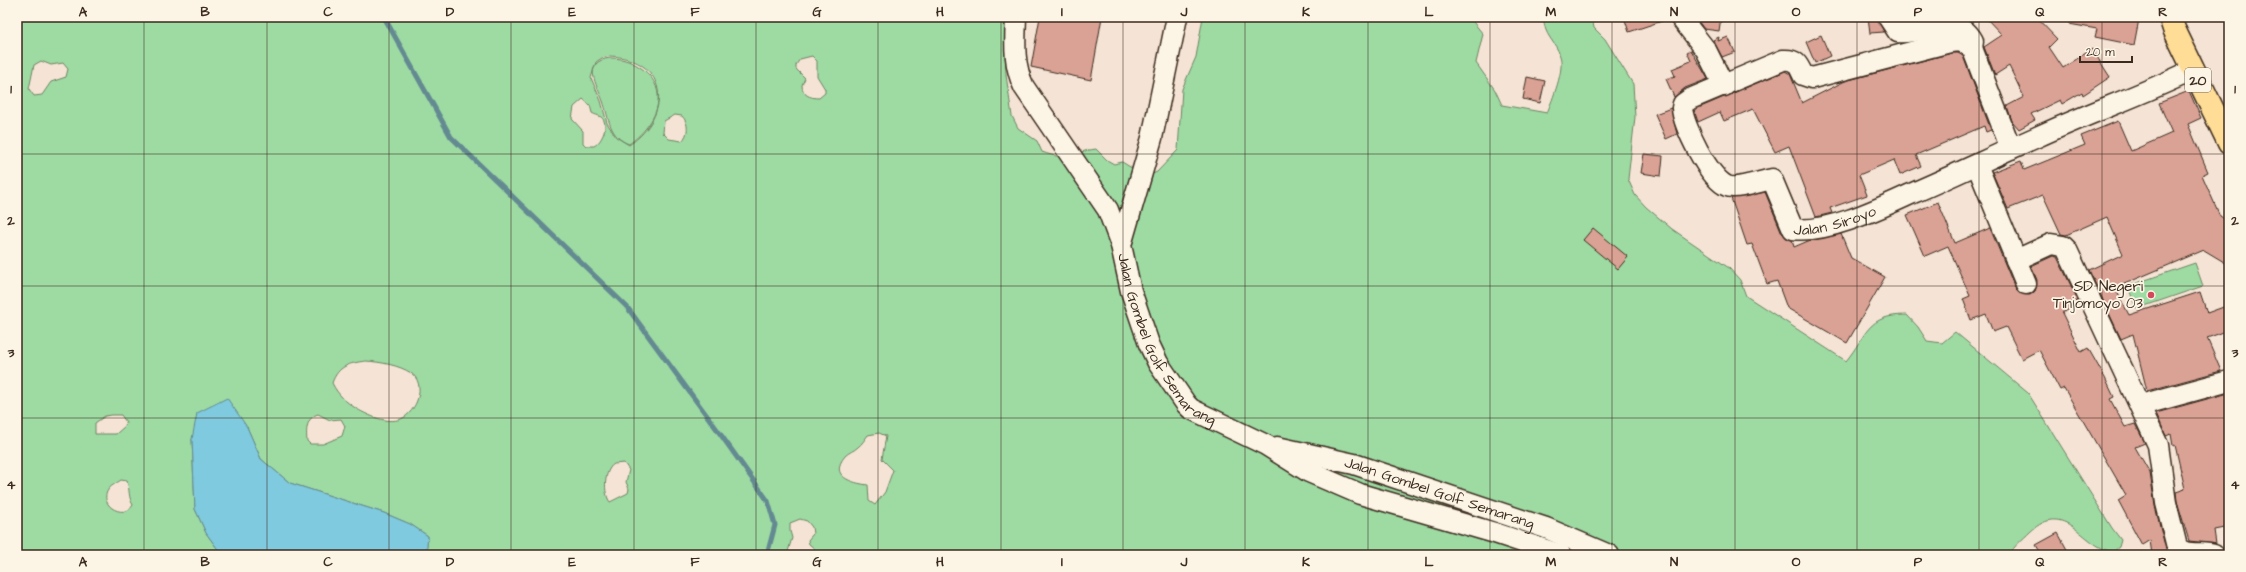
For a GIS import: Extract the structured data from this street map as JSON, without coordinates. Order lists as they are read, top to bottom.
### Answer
{
  "streets": {
    "highway": ["20"],
    "street": ["Jalan Siroyo", "Jalan Gombel Golf Semarang"]
  },
  "crossings": [
    ["20", "Jalan Siroyo"]
  ],
  "places": ["SD Negeri Tinjomoyo 03"],
  "scale_bar": "20 m",
  "grid": {
    "columns": [
      "A",
      "B",
      "C",
      "D",
      "E",
      "F",
      "G",
      "H",
      "I",
      "J",
      "K",
      "L",
      "M",
      "N",
      "O",
      "P",
      "Q",
      "R"
    ],
    "rows": [
      "1",
      "2",
      "3",
      "4"
    ]
  }
}
